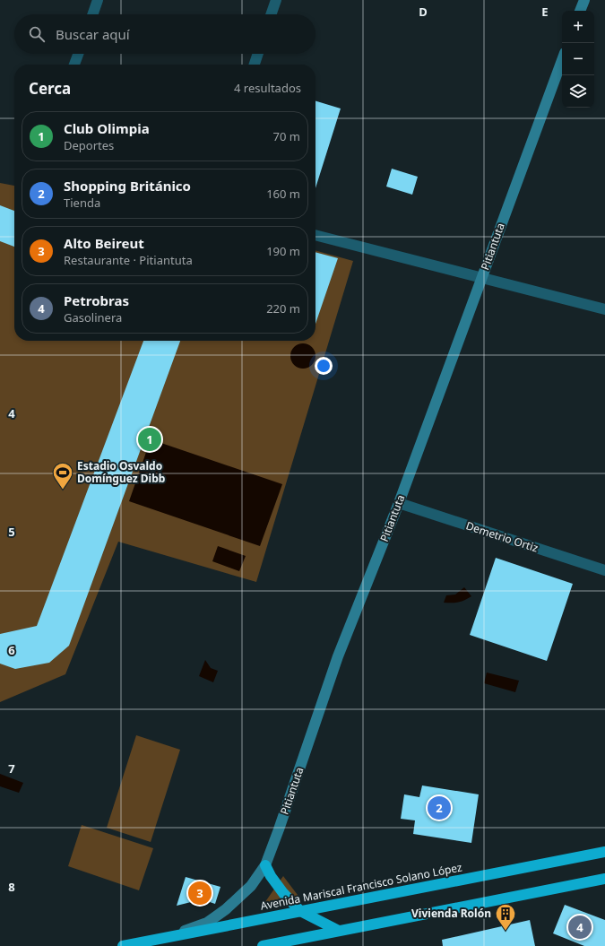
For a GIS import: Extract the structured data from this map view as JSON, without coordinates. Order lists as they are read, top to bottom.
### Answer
{
  "streets": {
    "highway": ["Avenida Mariscal Francisco Solano López"],
    "street": ["Pitiantuta", "Demetrio Ortiz"]
  },
  "crossings": [
    ["Pitiantuta", "Demetrio Ortiz"],
    ["Pitiantuta", "Avenida Mariscal Francisco Solano López"]
  ],
  "places": {
    "sports": ["Estadio Osvaldo Domínguez Dibb"],
    "building": ["Vivienda Rolón"]
  },
  "page": {
    "map_buttons": ["+", "−"],
    "search": "Buscar aquí",
    "heading": ["Cerca", "4 resultados"],
    "list": [
      {
        "mark": "1",
        "name": "Club Olimpia",
        "note": "Deportes",
        "value": "70 m"
      },
      {
        "mark": "2",
        "name": "Shopping Británico",
        "note": "Tienda",
        "value": "160 m"
      },
      {
        "mark": "3",
        "name": "Alto Beireut",
        "note": "Restaurante · Pitiantuta",
        "value": "190 m"
      },
      {
        "mark": "4",
        "name": "Petrobras",
        "note": "Gasolinera",
        "value": "220 m"
      }
    ],
    "pins": [
      "1",
      "2",
      "3",
      "4"
    ]
  },
  "grid": {
    "columns": ["D", "E"],
    "rows": [
      "4",
      "5",
      "6",
      "7",
      "8"
    ]
  }
}
